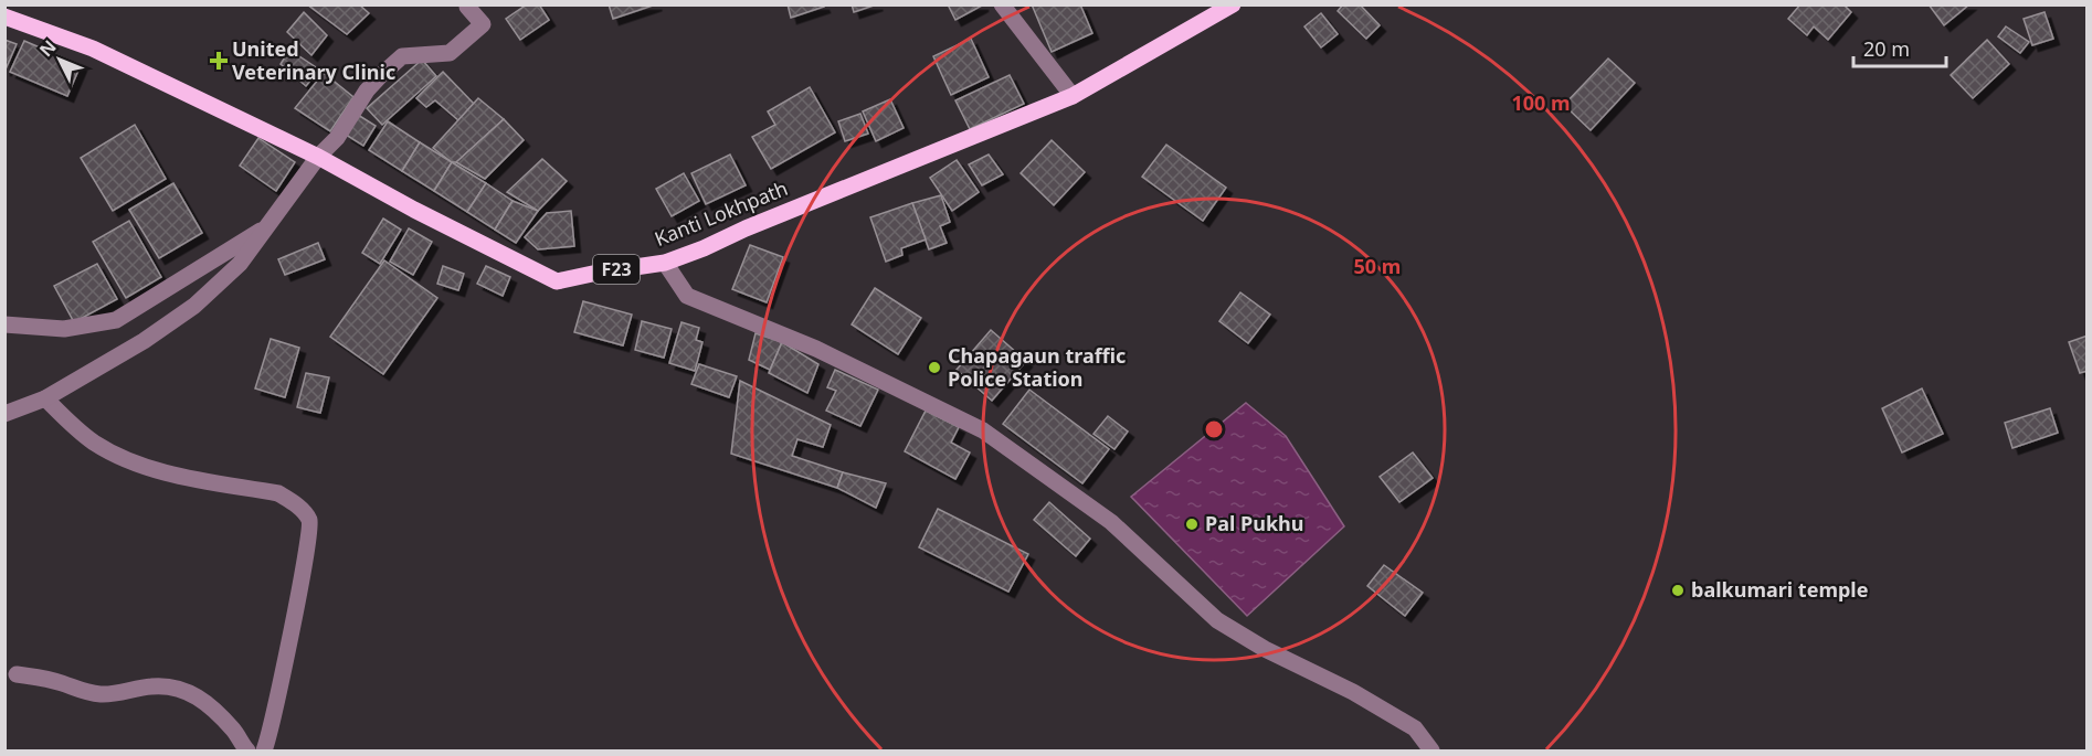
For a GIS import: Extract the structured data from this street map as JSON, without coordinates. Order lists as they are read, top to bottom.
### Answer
{
  "streets": {
    "main road": ["Kanti Lokhpath", "F23"]
  },
  "places": {
    "health": ["United Veterinary Clinic"],
    "other": ["Chapagaun traffic Police Station", "Pal Pukhu", "balkumari temple"]
  },
  "scale_bar": "20 m",
  "north": "top left",
  "rings": ["100 m", "50 m"]
}
